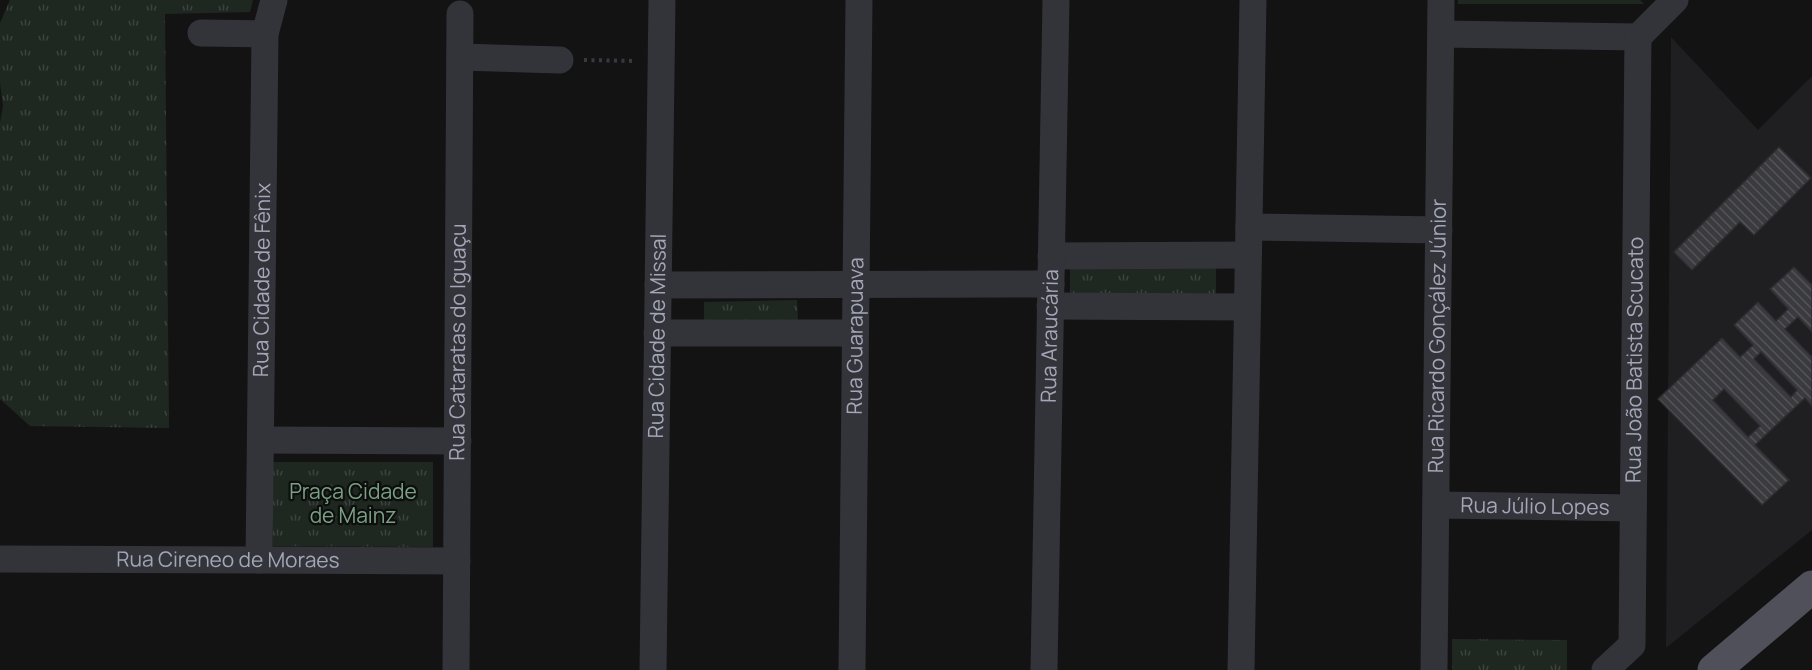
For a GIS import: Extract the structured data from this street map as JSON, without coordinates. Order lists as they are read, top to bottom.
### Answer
{
  "streets": {
    "street": [
      "Rua Cidade de Fênix",
      "Rua Cidade de Missal",
      "Rua Guarapuava",
      "Rua Araucária",
      "Rua Ricardo Gonçález Júnior",
      "Rua Cataratas do Iguaçu",
      "Rua João Batista Scucato",
      "Rua Júlio Lopes",
      "Rua Cireneo de Moraes"
    ]
  },
  "crossings": [
    ["Rua Cidade de Fênix", "Rua Cireneo de Moraes"],
    ["Rua Ricardo Gonçález Júnior", "Rua Júlio Lopes"],
    ["Rua Cataratas do Iguaçu", "Rua Cireneo de Moraes"],
    ["Rua João Batista Scucato", "Rua Júlio Lopes"]
  ],
  "parks": ["Praça Cidade de Mainz"]
}
